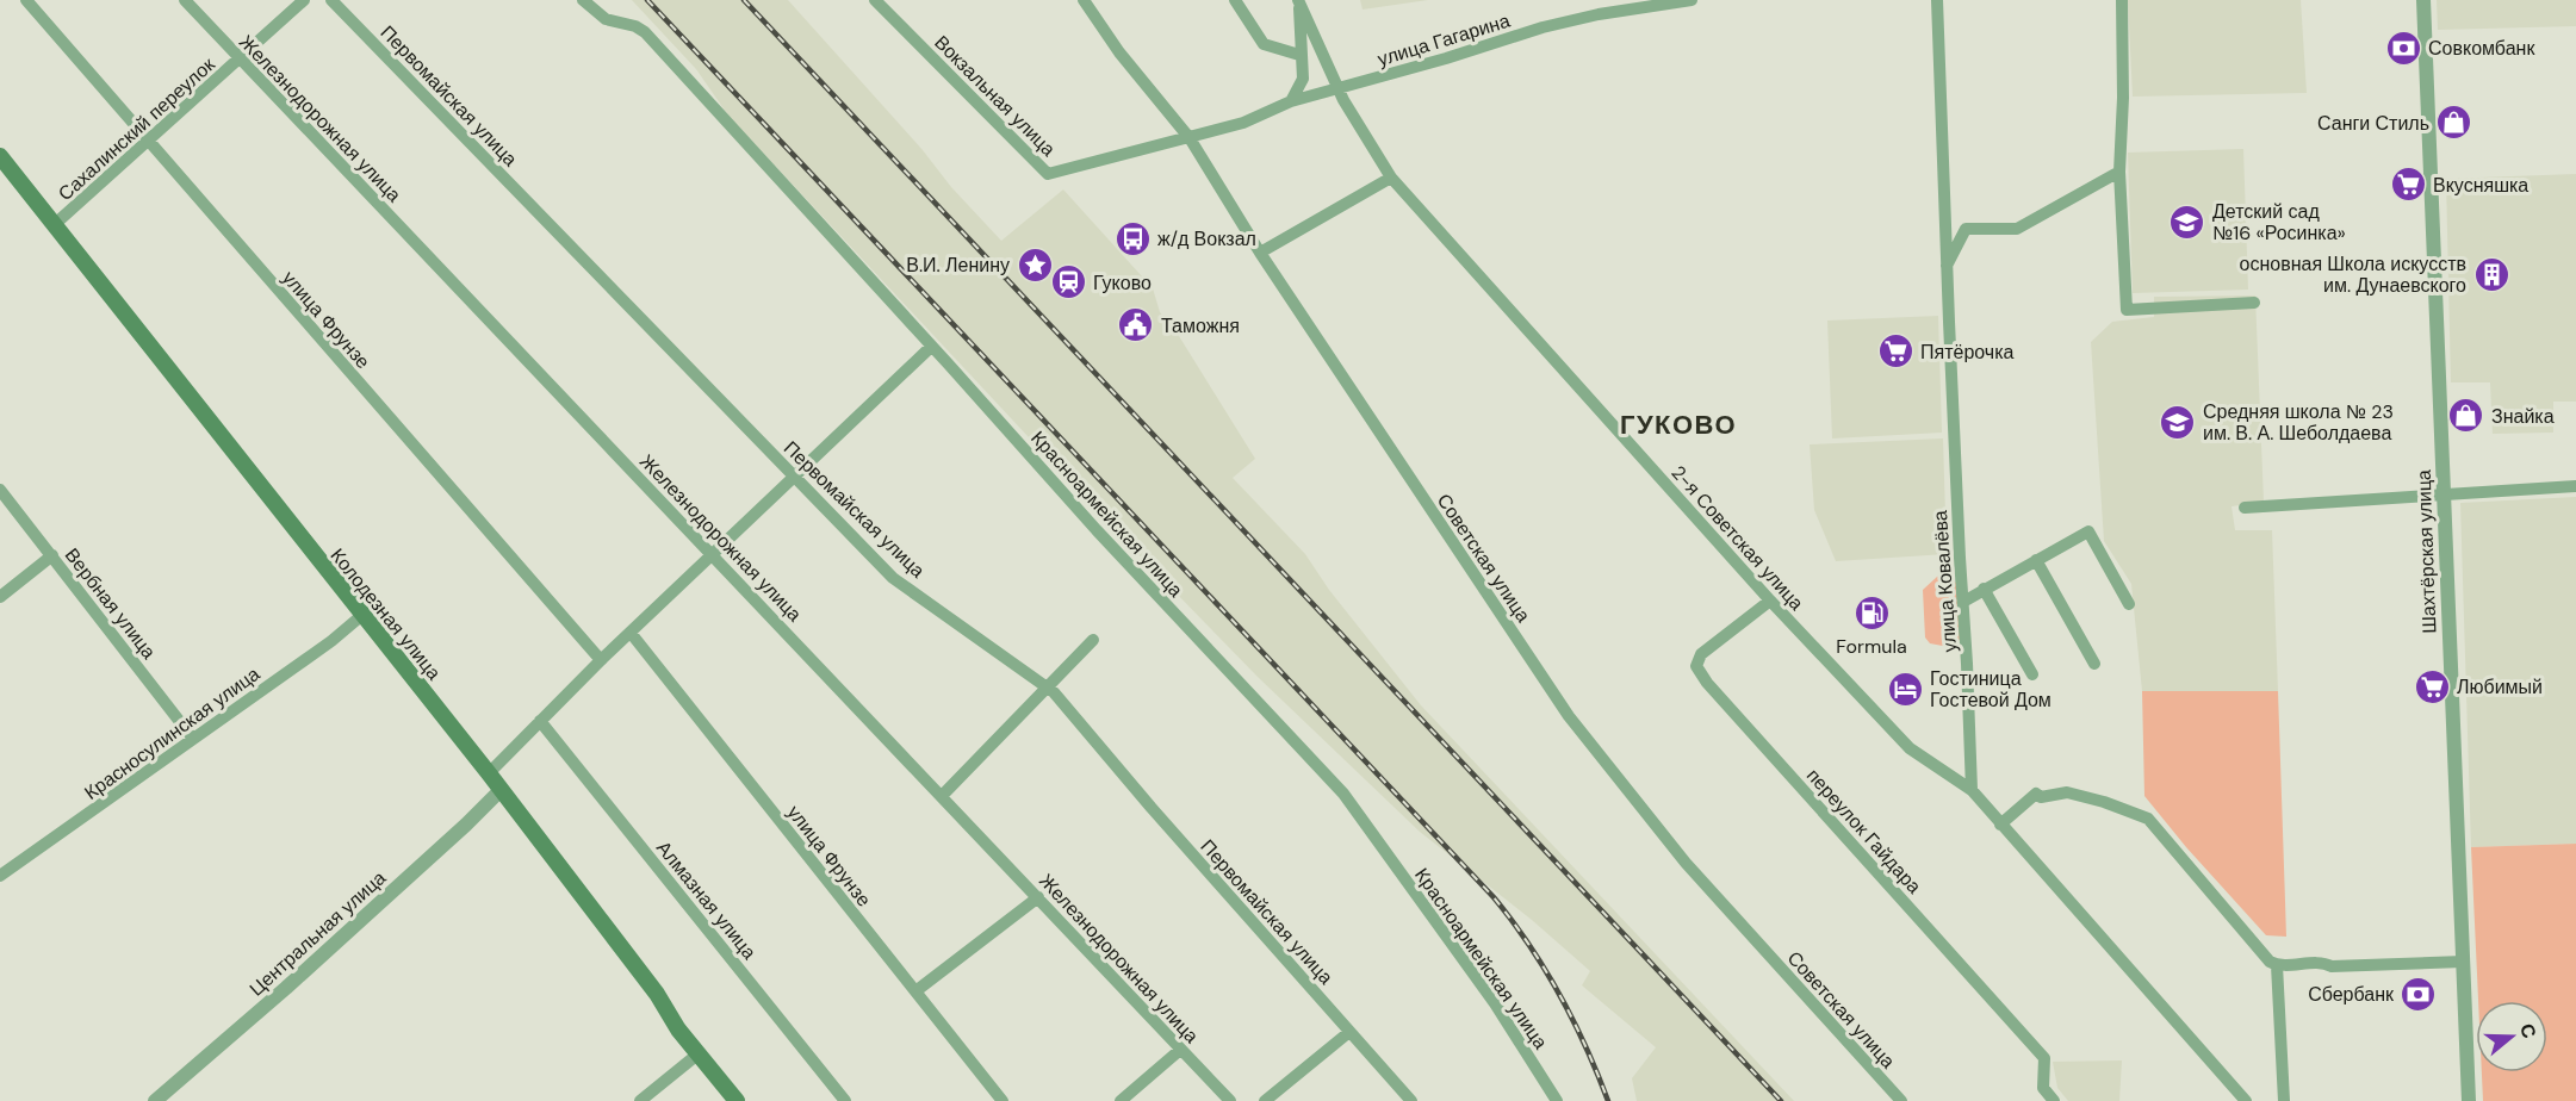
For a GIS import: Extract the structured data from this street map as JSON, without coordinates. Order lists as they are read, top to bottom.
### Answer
{
  "streets": {
    "main road": ["Колодезная улица"],
    "street": [
      "улица Гагарина",
      "Первомайская улица",
      "Вокзальная улица",
      "Железнодорожная улица",
      "Сахалинский переулок",
      "улица Фрунзе",
      "Красноармейская улица",
      "2-я Советская улица",
      "Шахтёрская улица",
      "Советская улица",
      "улица Ковалёва",
      "Вербная улица",
      "Красносулинская улица",
      "переулок Гайдара",
      "Алмазная улица",
      "Центральная улица"
    ]
  },
  "crossings": [
    ["улица Гагарина", "Вокзальная улица"],
    ["улица Гагарина", "2-я Советская улица"],
    ["улица Гагарина", "Советская улица"],
    ["Вокзальная улица", "Советская улица"],
    ["Железнодорожная улица", "Сахалинский переулок"],
    ["Сахалинский переулок", "улица Фрунзе"],
    ["Сахалинский переулок", "Колодезная улица"],
    ["2-я Советская улица", "улица Ковалёва"],
    ["2-я Советская улица", "переулок Гайдара"],
    ["Вербная улица", "Красносулинская улица"],
    ["Колодезная улица", "Красносулинская улица"],
    ["Колодезная улица", "Центральная улица"]
  ],
  "districts": ["ГУКОВО"],
  "places": {
    "bank": ["Совкомбанк", "Сбербанк"],
    "shop": ["Санги Стиль", "Знайка"],
    "supermarket": ["Вкусняшка", "Пятёрочка", "Любимый"],
    "school or university": ["Детский сад №16 «Росинка»", "Средняя школа № 23 им. В. А. Шеболдаева"],
    "bus stop": ["ж/д Вокзал"],
    "place": ["В.И. Ленину"],
    "building": ["основная Школа искусств им. Дунаевского"],
    "station": ["Гуково"],
    "public building": ["Таможня"],
    "fuel station": ["Formula"],
    "hotel": ["Гостиница Гостевой Дом"]
  },
  "north": "right"
}
